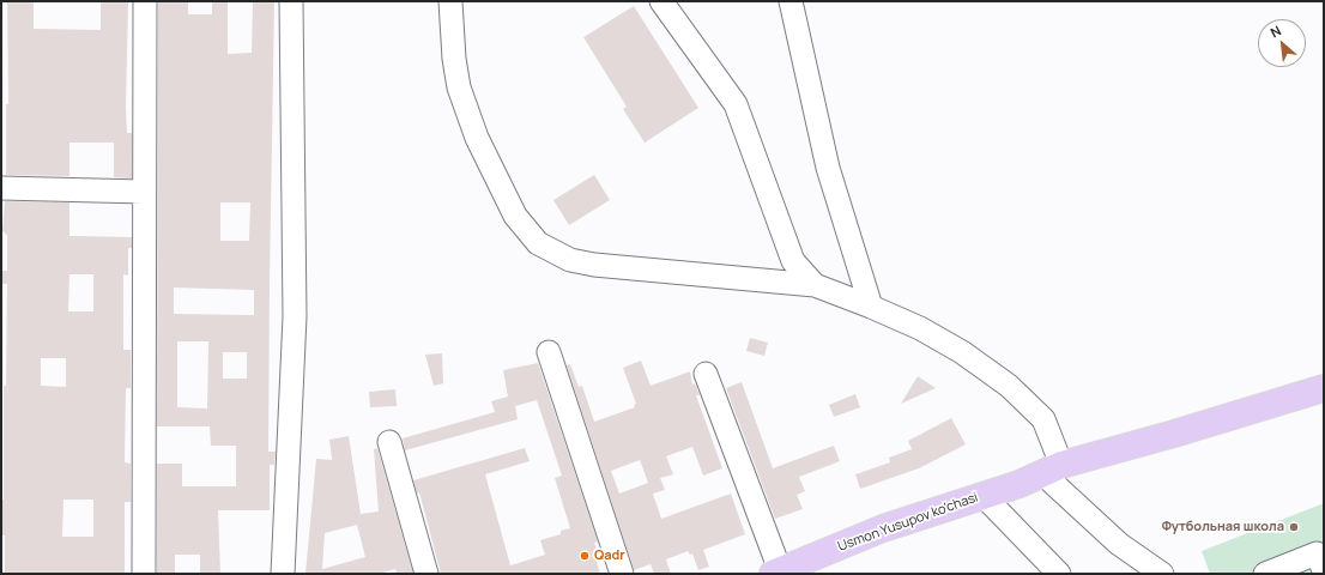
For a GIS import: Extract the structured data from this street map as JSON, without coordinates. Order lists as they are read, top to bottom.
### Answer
{
  "streets": {
    "main road": ["Usmon Yusupov ko'chasi"]
  },
  "places": ["Футбольная школа", "Qadr"],
  "north": "top left"
}
